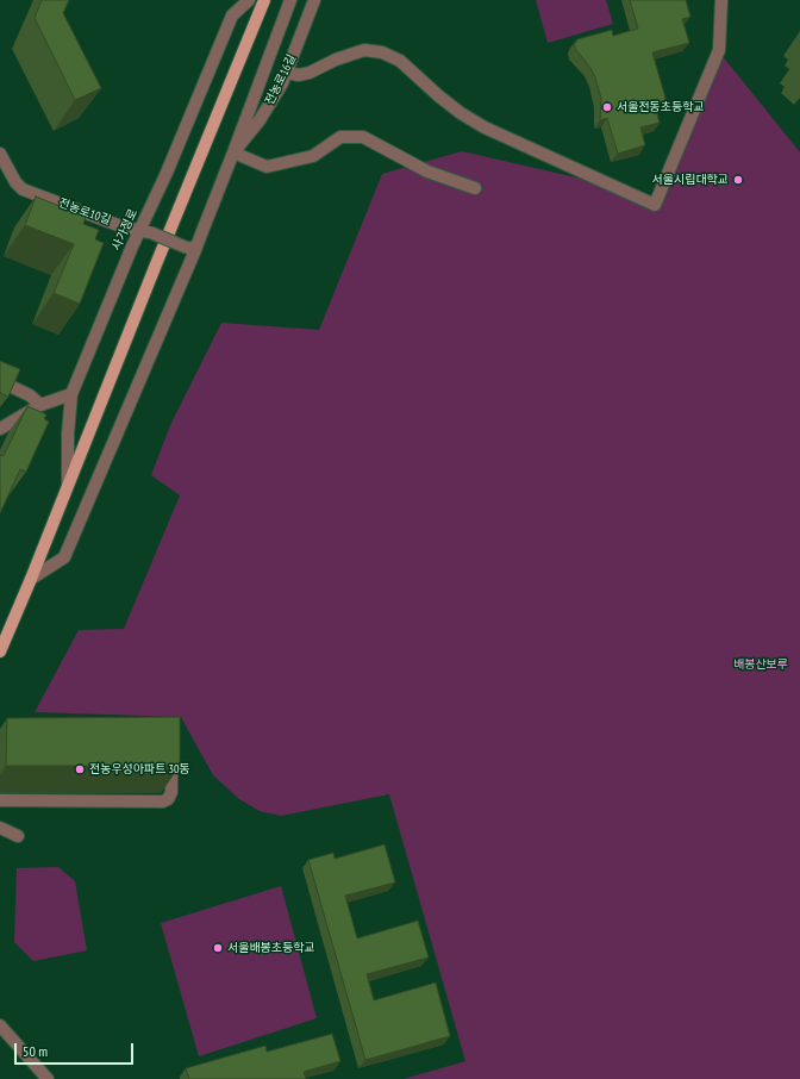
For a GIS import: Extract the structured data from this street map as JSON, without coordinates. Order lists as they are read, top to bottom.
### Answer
{
  "streets": {
    "main road": ["사가정로"],
    "street": ["전농로16길", "전농로10길"]
  },
  "crossings": [
    ["전농로10길", "사가정로"]
  ],
  "parks": ["배봉산보루"],
  "places": [
    "서울전동초등학교",
    "서울시립대학교",
    "전농우성아파트 30동",
    "서울배봉초등학교"
  ],
  "scale_bar": "50 m"
}
